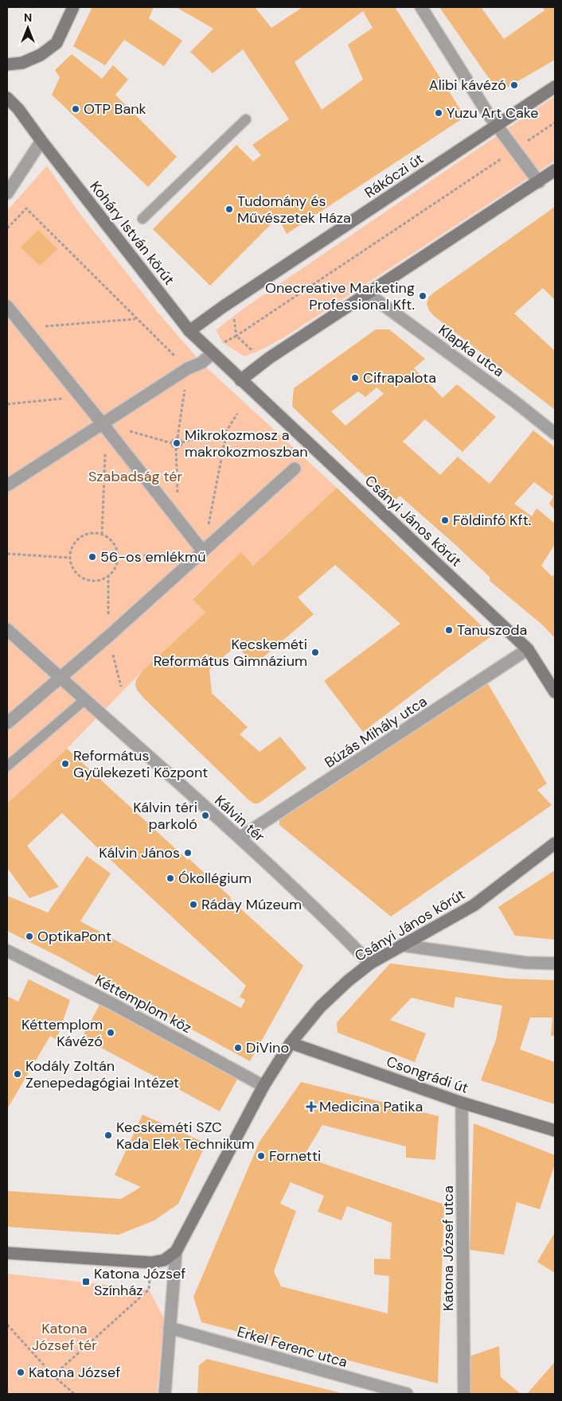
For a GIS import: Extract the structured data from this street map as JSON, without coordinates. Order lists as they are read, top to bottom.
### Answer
{
  "streets": {
    "street": [
      "Rákóczi út",
      "Koháry István körút",
      "Klapka utca",
      "Csányi János körút",
      "Búzás Mihály utca",
      "Kálvin tér",
      "Kéttemplom köz",
      "Csongrádi út",
      "Katona József utca",
      "Erkel Ferenc utca"
    ]
  },
  "crossings": [
    ["Rákóczi út", "Koháry István körút"],
    ["Koháry István körút", "Csányi János körút"],
    ["Csányi János körút", "Búzás Mihály utca"],
    ["Csányi János körút", "Kálvin tér"],
    ["Csányi János körút", "Kéttemplom köz"],
    ["Csányi János körút", "Csongrádi út"],
    ["Búzás Mihály utca", "Kálvin tér"],
    ["Csongrádi út", "Katona József utca"]
  ],
  "parks": ["Szabadság tér", "Katona József tér"],
  "places": {
    "other": [
      "Alibi kávézó",
      "OTP Bank",
      "Yuzu Art Cake",
      "Tudomány és Művészetek Háza",
      "Onecreative Marketing Professional Kft.",
      "Cifrapalota",
      "Mikrokozmosz a makrokozmoszban",
      "Földinfó Kft.",
      "56-os emlékmű",
      "Tanuszoda",
      "Kecskeméti Református Gimnázium",
      "Református Gyülekezeti Központ",
      "Kálvin téri parkoló",
      "Kálvin János",
      "Ókollégium",
      "Ráday Múzeum",
      "OptikaPont",
      "Kéttemplom Kávézó",
      "DiVino",
      "Kodály Zoltán Zenepedagógiai Intézet",
      "Kecskeméti SZC Kada Elek Technikum",
      "Fornetti",
      "Katona József"
    ],
    "health": ["Medicina Patika"],
    "transit": ["Katona József Színház"]
  },
  "north": "top"
}
